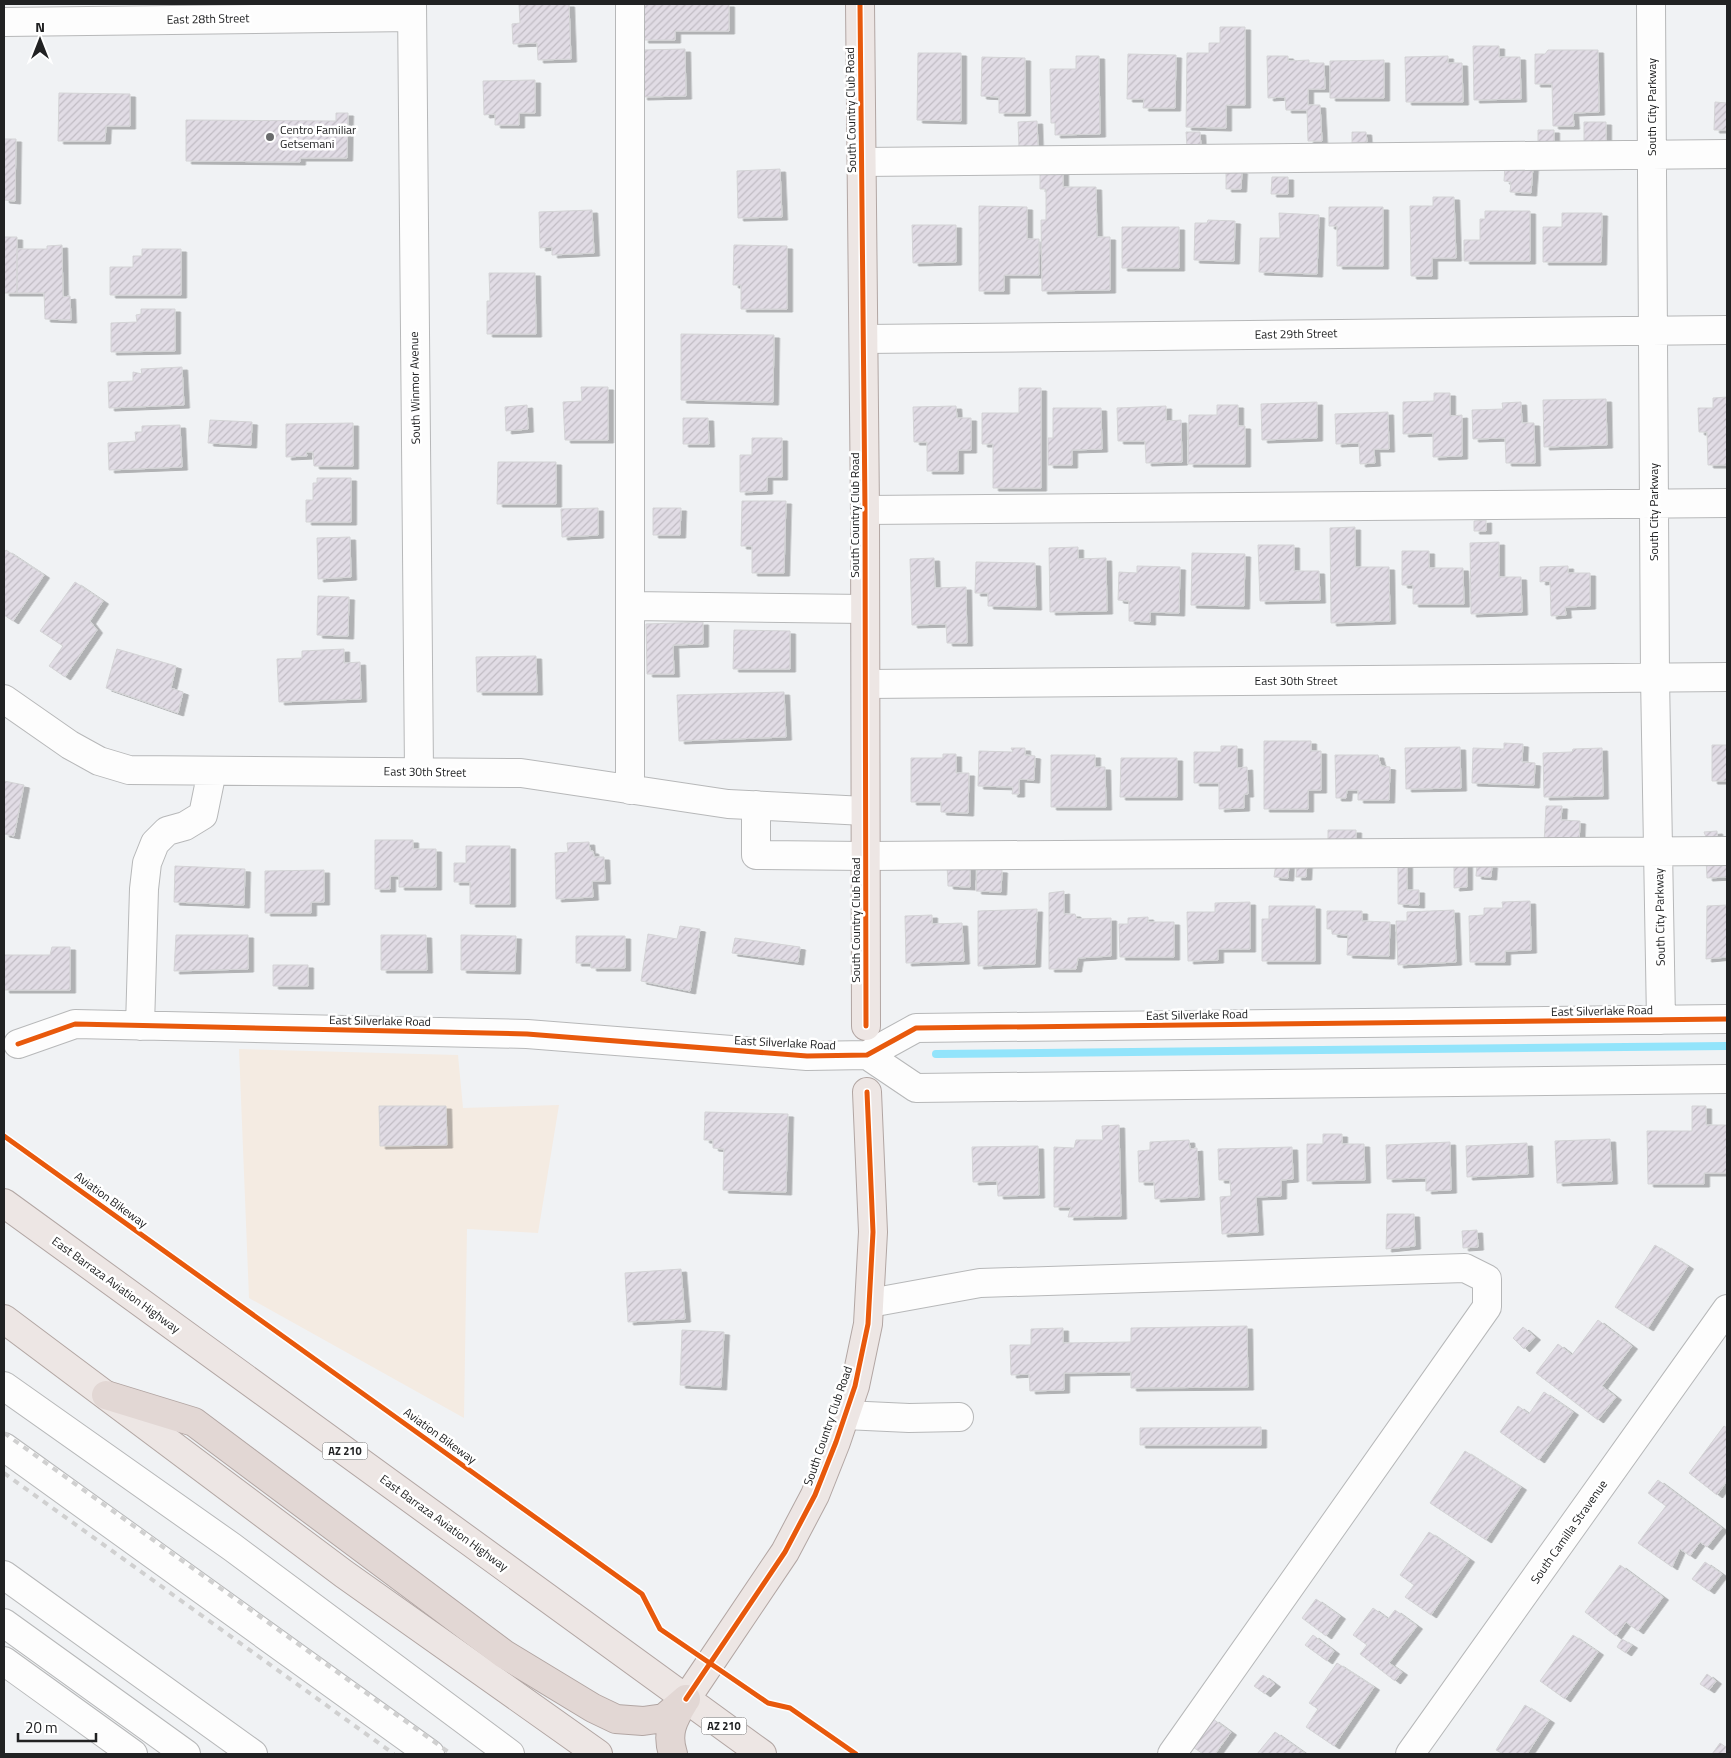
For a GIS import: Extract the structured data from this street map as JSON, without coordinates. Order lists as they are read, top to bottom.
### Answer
{
  "streets": {
    "main road": ["South Country Club Road", "East Barraza Aviation Highway", "AZ 210"],
    "street": [
      "East 28th Street",
      "South City Parkway",
      "East 29th Street",
      "South Winmor Avenue",
      "East 30th Street",
      "East Silverlake Road",
      "South Camilla Stravenue"
    ],
    "cycle path": ["Aviation Bikeway"]
  },
  "crossings": [
    ["East 28th Street", "South Winmor Avenue"],
    ["South City Parkway", "East 29th Street"],
    ["South City Parkway", "East 30th Street"],
    ["South City Parkway", "East Silverlake Road"],
    ["South Country Club Road", "East 29th Street"],
    ["South Country Club Road", "East 30th Street"],
    ["South Country Club Road", "East Silverlake Road"],
    ["South Country Club Road", "East Barraza Aviation Highway"],
    ["South Winmor Avenue", "East 30th Street"]
  ],
  "places": ["Centro Familiar Getsemani"],
  "scale_bar": "20 m",
  "north": "top"
}
